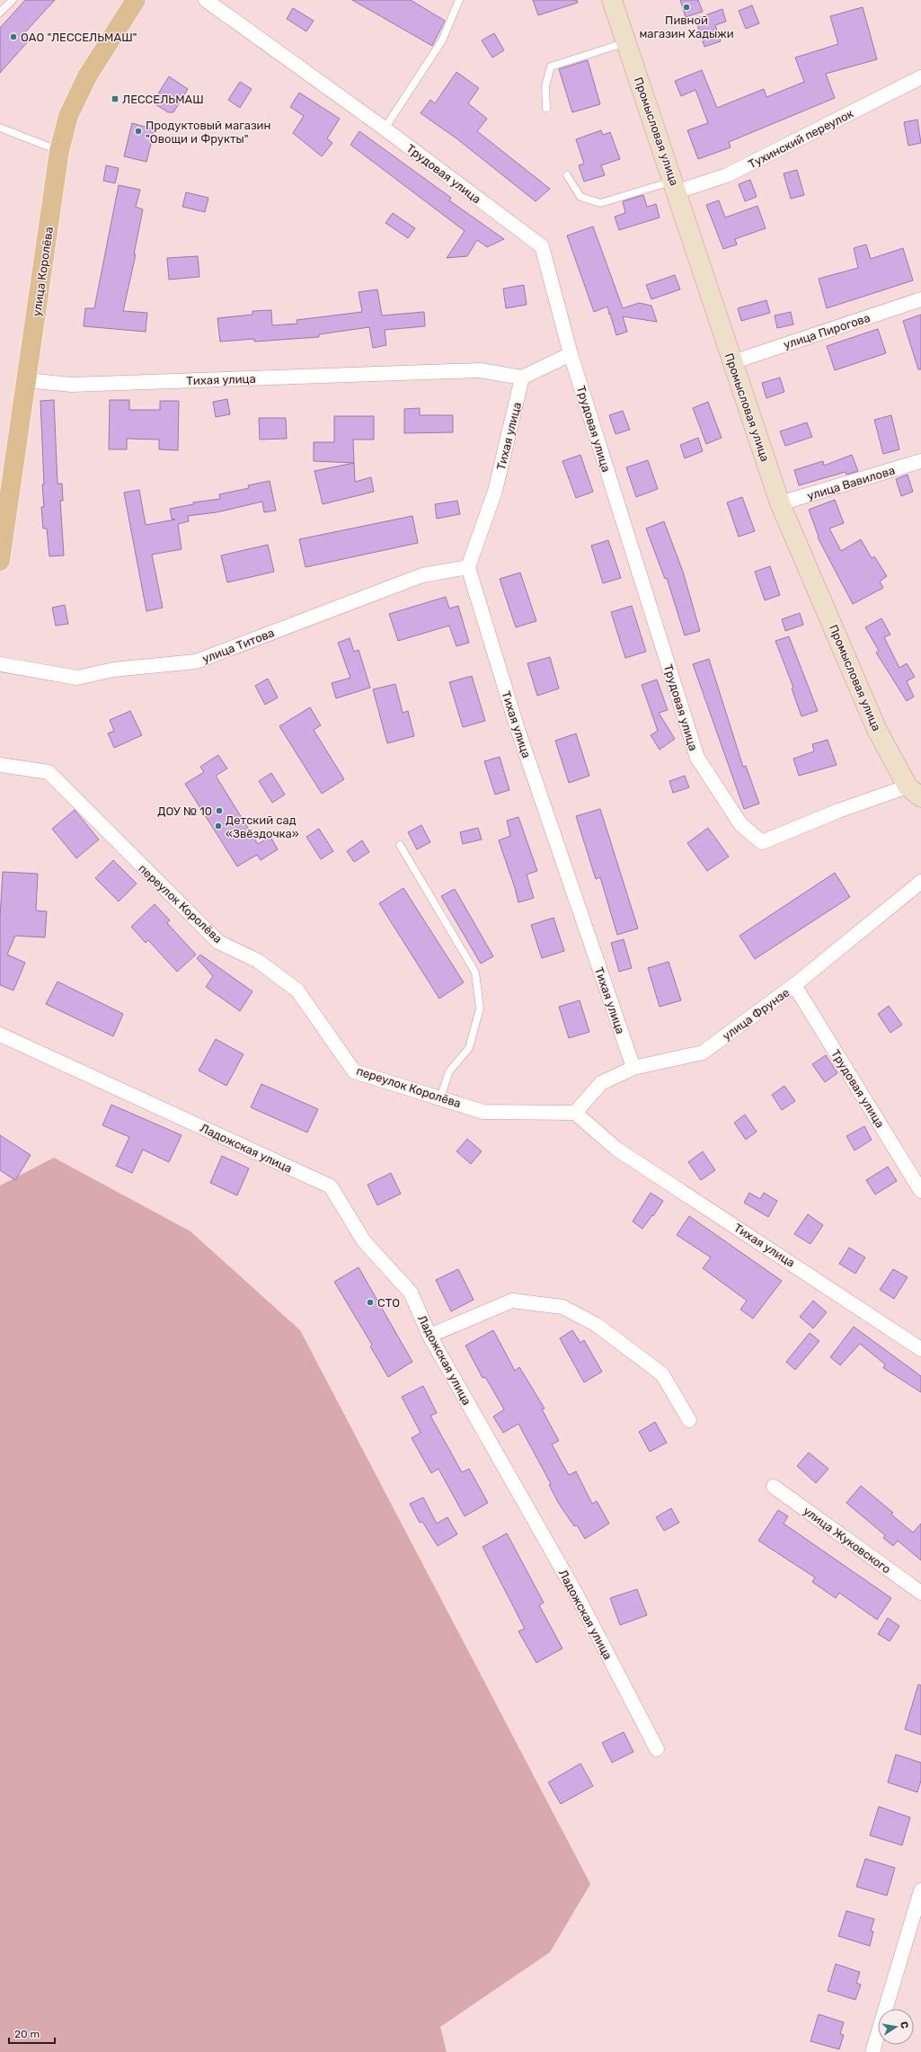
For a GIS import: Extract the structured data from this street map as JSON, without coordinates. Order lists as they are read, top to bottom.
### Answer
{
  "streets": {
    "main road": ["улица Королёва"],
    "street": [
      "Промысловая улица",
      "Тухинский переулок",
      "Трудовая улица",
      "улица Пирогова",
      "Тихая улица",
      "улица Вавилова",
      "улица Титова",
      "переулок Королёва",
      "улица Фрунзе",
      "Ладожская улица",
      "улица Жуковского"
    ]
  },
  "crossings": [
    ["Промысловая улица", "Тухинский переулок"],
    ["Промысловая улица", "Трудовая улица"],
    ["Промысловая улица", "улица Пирогова"],
    ["Промысловая улица", "улица Вавилова"],
    ["Трудовая улица", "улица Фрунзе"],
    ["улица Королёва", "Тихая улица"],
    ["Тихая улица", "улица Титова"],
    ["Тихая улица", "переулок Королёва"],
    ["Тихая улица", "улица Фрунзе"],
    ["переулок Королёва", "улица Фрунзе"]
  ],
  "places": {
    "other": [
      "Пивной магазин Хадыжи",
      "ОАО \"ЛЕССЕЛЬМАШ\"",
      "Продуктовый магазин \"Овощи и Фрукты\"",
      "ДОУ № 10",
      "Детский сад «Звёздочка»",
      "СТО"
    ],
    "transit": ["ЛЕССЕЛЬМАШ"]
  },
  "scale_bar": "20 m",
  "north": "right"
}
